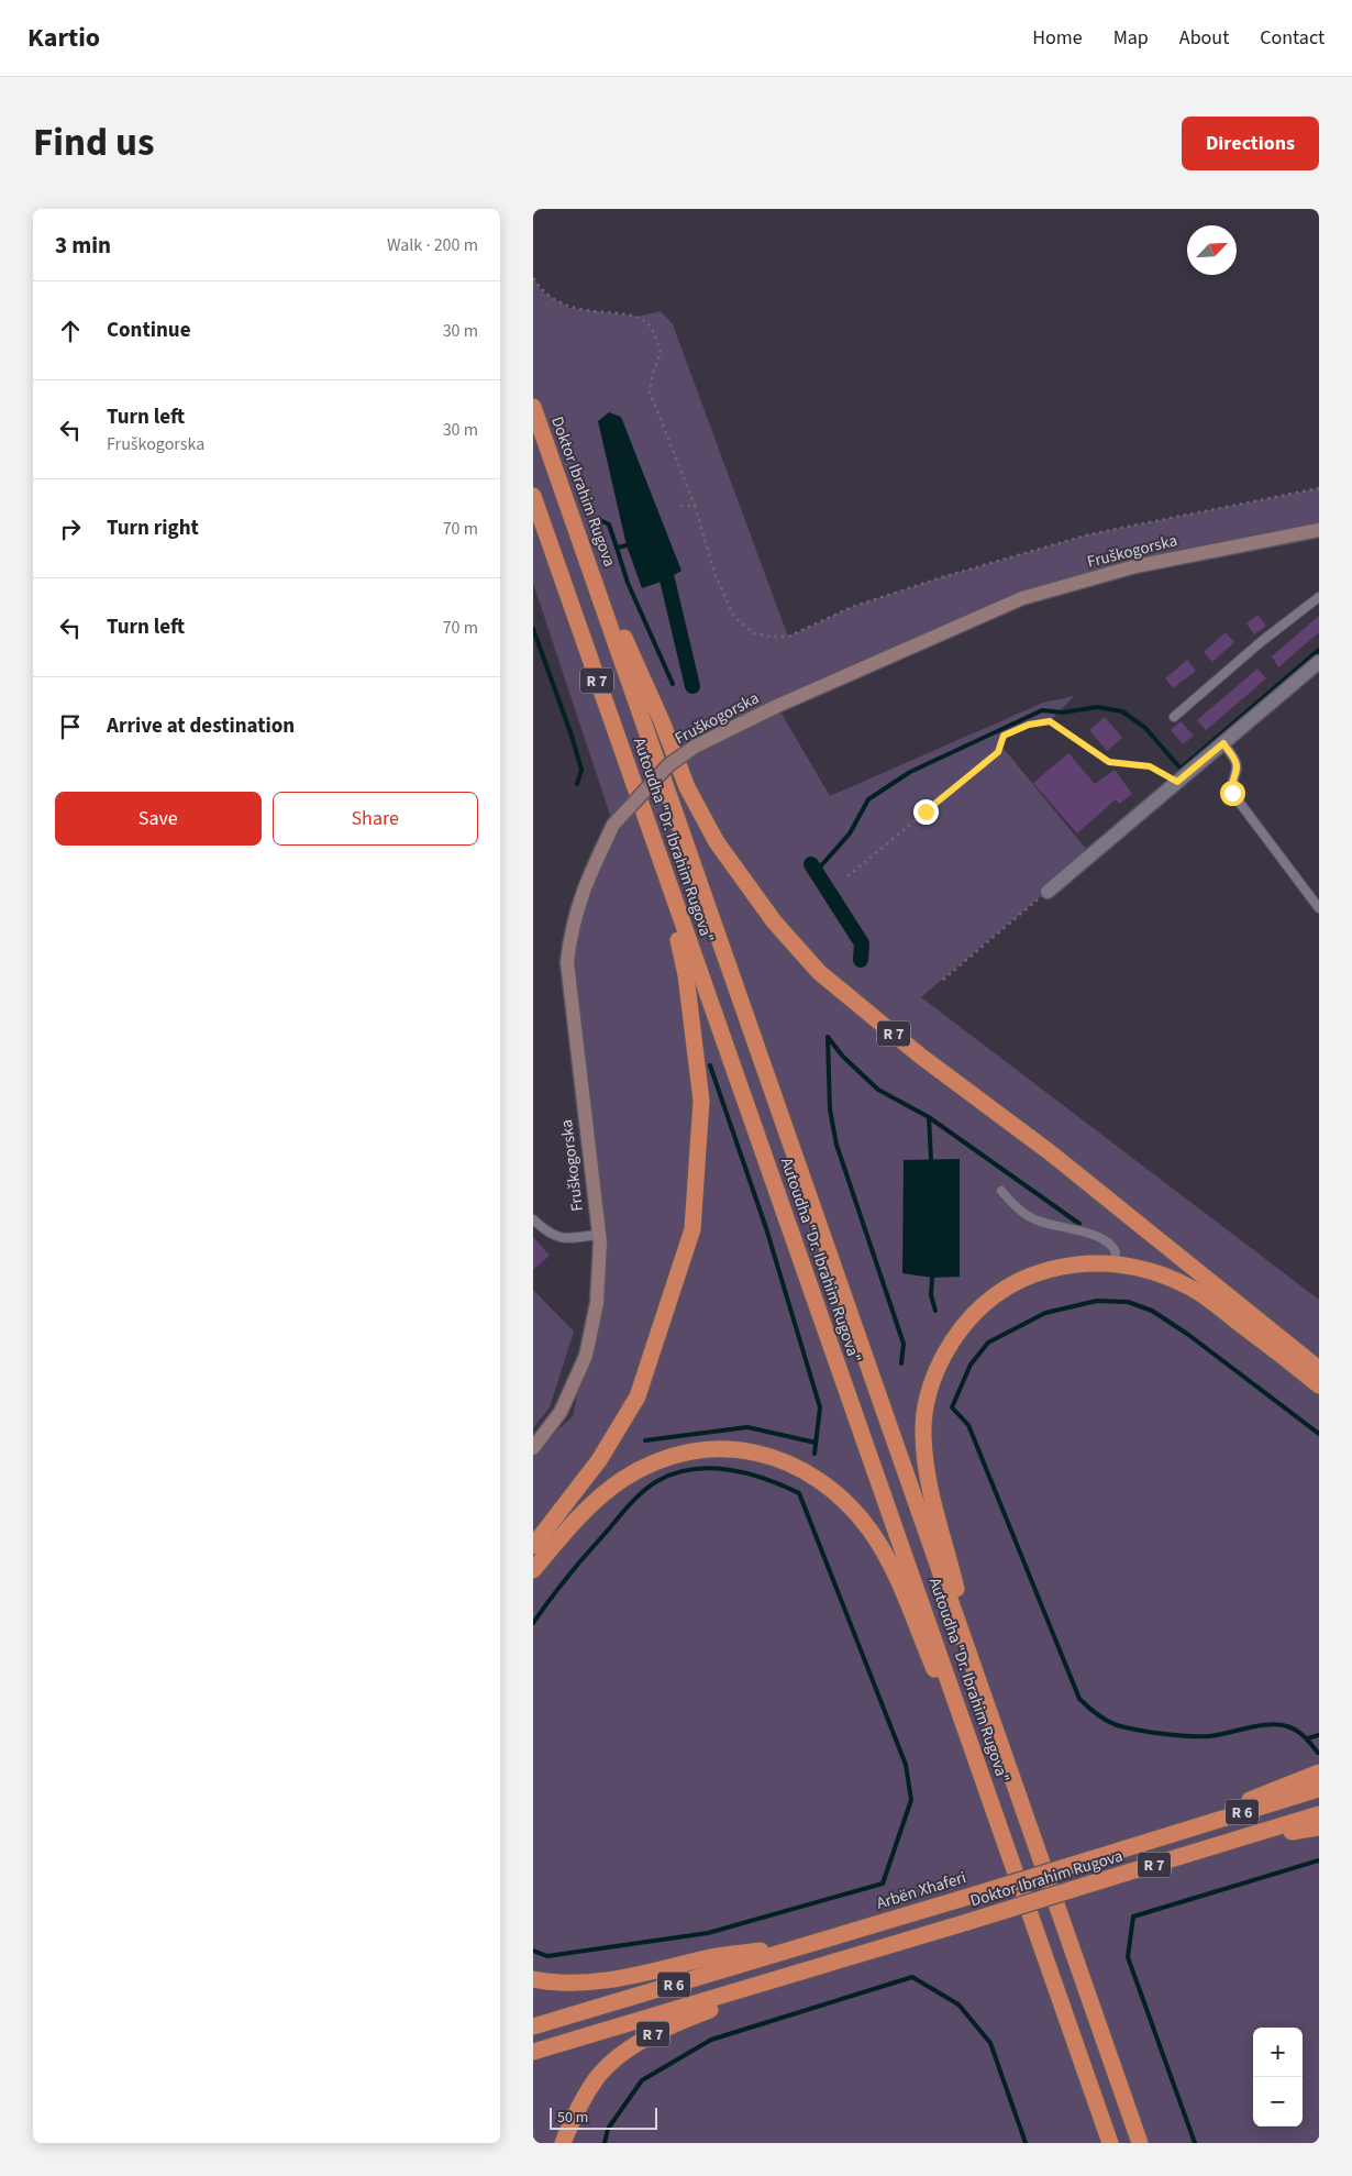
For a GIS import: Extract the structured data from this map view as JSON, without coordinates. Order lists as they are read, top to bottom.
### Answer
{
  "streets": {
    "highway": [
      "Doktor Ibrahim Rugova",
      "R 7",
      "Autoudha \"Dr. Ibrahim Rugova\"",
      "R 6",
      "Arbën Xhaferi"
    ],
    "street": ["Fruškogorska"]
  },
  "crossings": [
    ["Doktor Ibrahim Rugova", "R 7"],
    ["Doktor Ibrahim Rugova", "R 6"],
    ["R 7", "Autoudha \"Dr. Ibrahim Rugova\""],
    ["R 7", "R 6"]
  ],
  "scale_bar": "50 m",
  "north": "top right",
  "page": {
    "header": "Kartio",
    "nav": [
      "Home",
      "Map",
      "About",
      "Contact"
    ],
    "title": "Find us",
    "buttons": [
      "Directions",
      ["Save", "Share"]
    ],
    "heading": ["3 min", "Walk · 200 m"],
    "list": [
      ["Continue", "30 m"],
      ["Turn left", "Fruškogorska", "30 m"],
      ["Turn right", "70 m"],
      ["Turn left", "70 m"],
      "Arrive at destination"
    ],
    "map_buttons": ["+", "−"],
    "scale": "50 m"
  }
}
